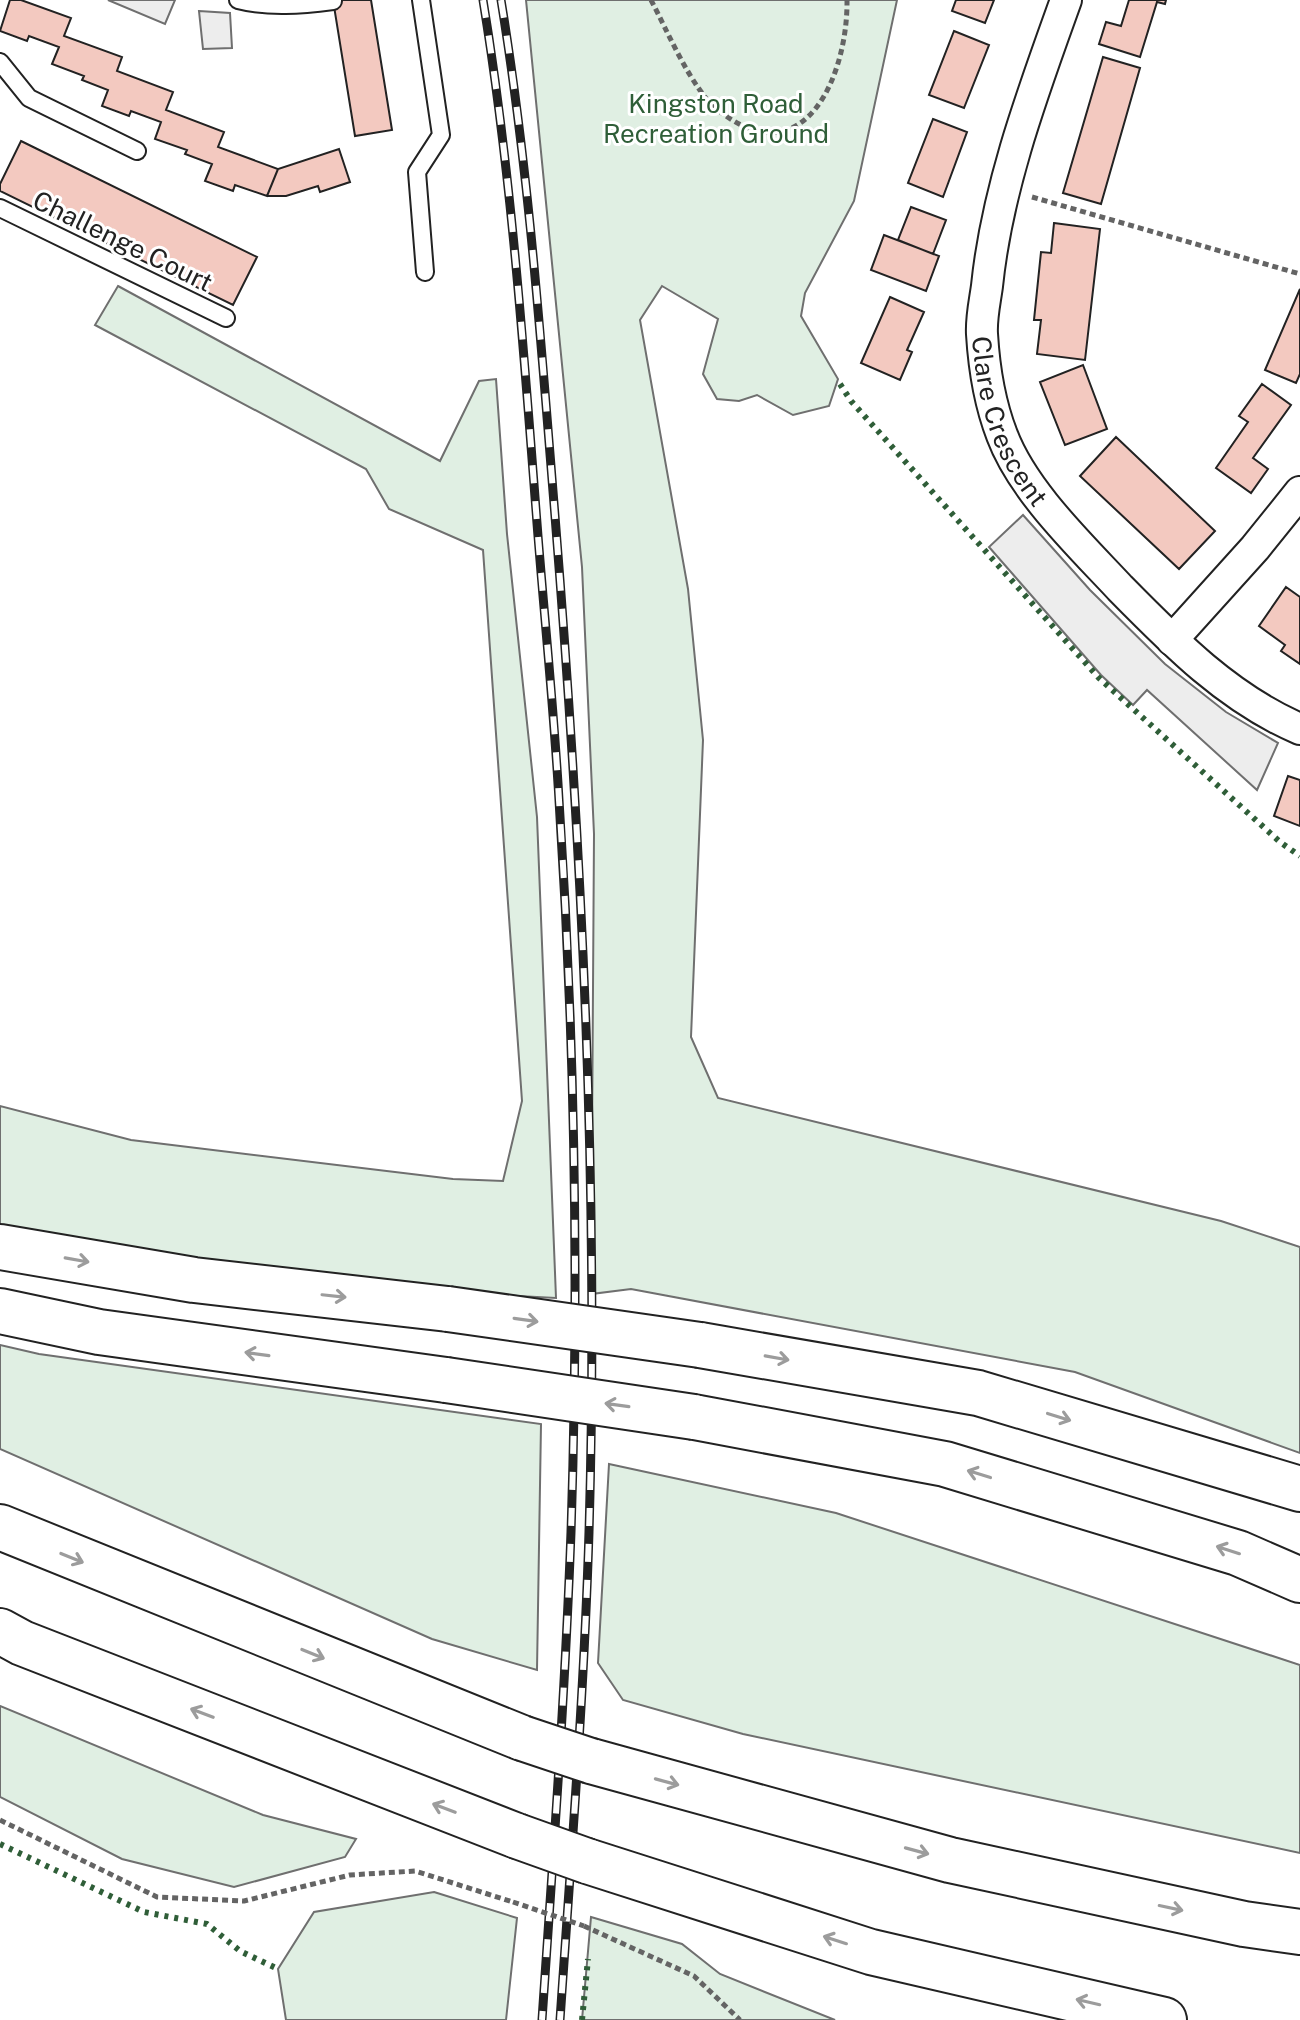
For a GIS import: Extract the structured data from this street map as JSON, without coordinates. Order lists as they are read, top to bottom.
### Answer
{
  "streets": {
    "street": ["Clare Crescent"],
    "lane": ["Challenge Court"]
  },
  "parks": ["Kingston Road Recreation Ground"]
}
